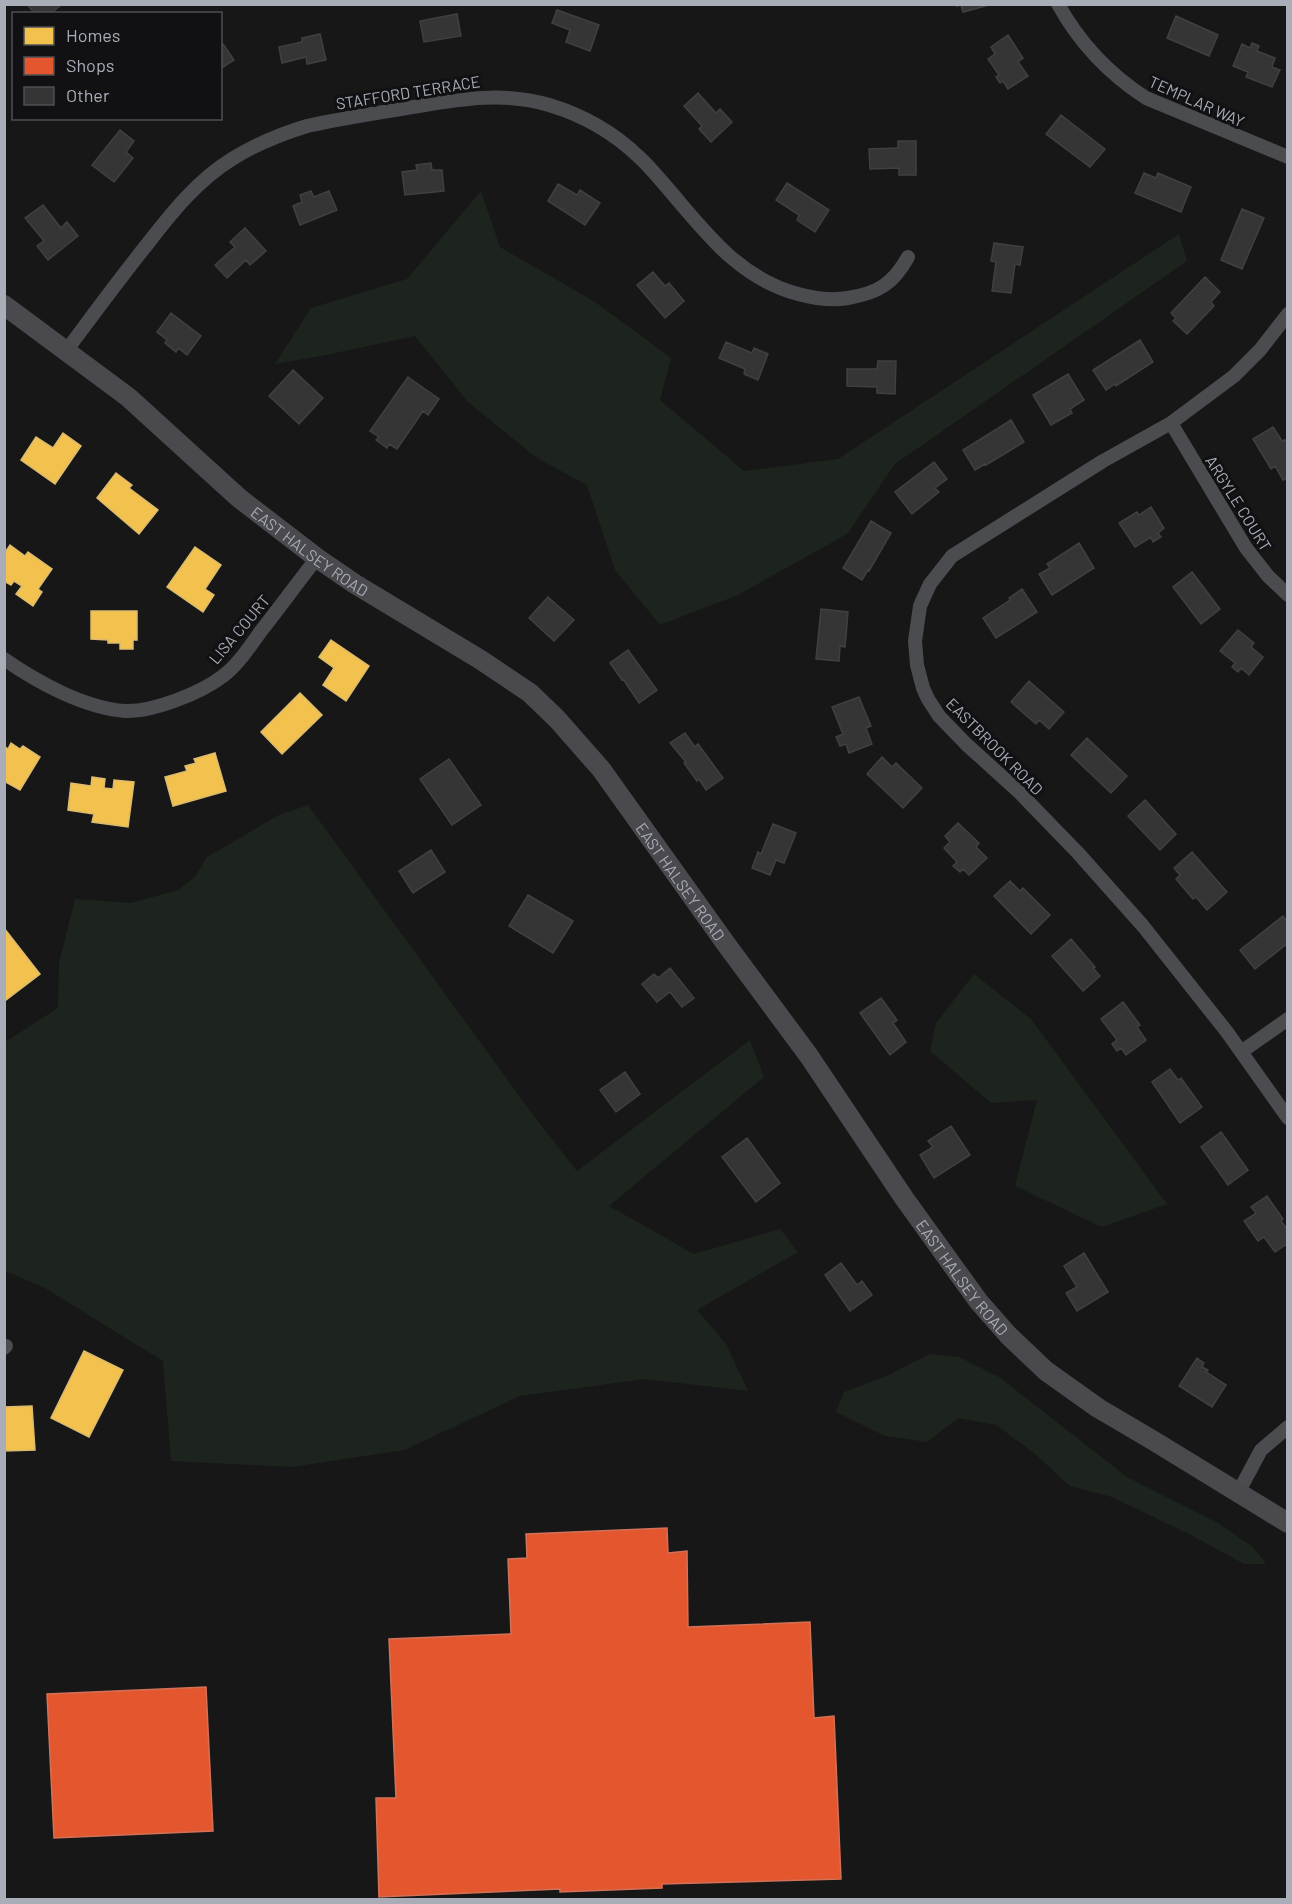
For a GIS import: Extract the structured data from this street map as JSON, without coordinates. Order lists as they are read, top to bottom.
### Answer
{
  "streets": {
    "street": [
      "STAFFORD TERRACE",
      "TEMPLAR WAY",
      "ARGYLE COURT",
      "EAST HALSEY ROAD",
      "LISA COURT",
      "EASTBROOK ROAD"
    ]
  },
  "crossings": [
    ["STAFFORD TERRACE", "EAST HALSEY ROAD"],
    ["ARGYLE COURT", "EASTBROOK ROAD"],
    ["EAST HALSEY ROAD", "LISA COURT"]
  ],
  "legend": ["Homes", "Shops", "Other"]
}
